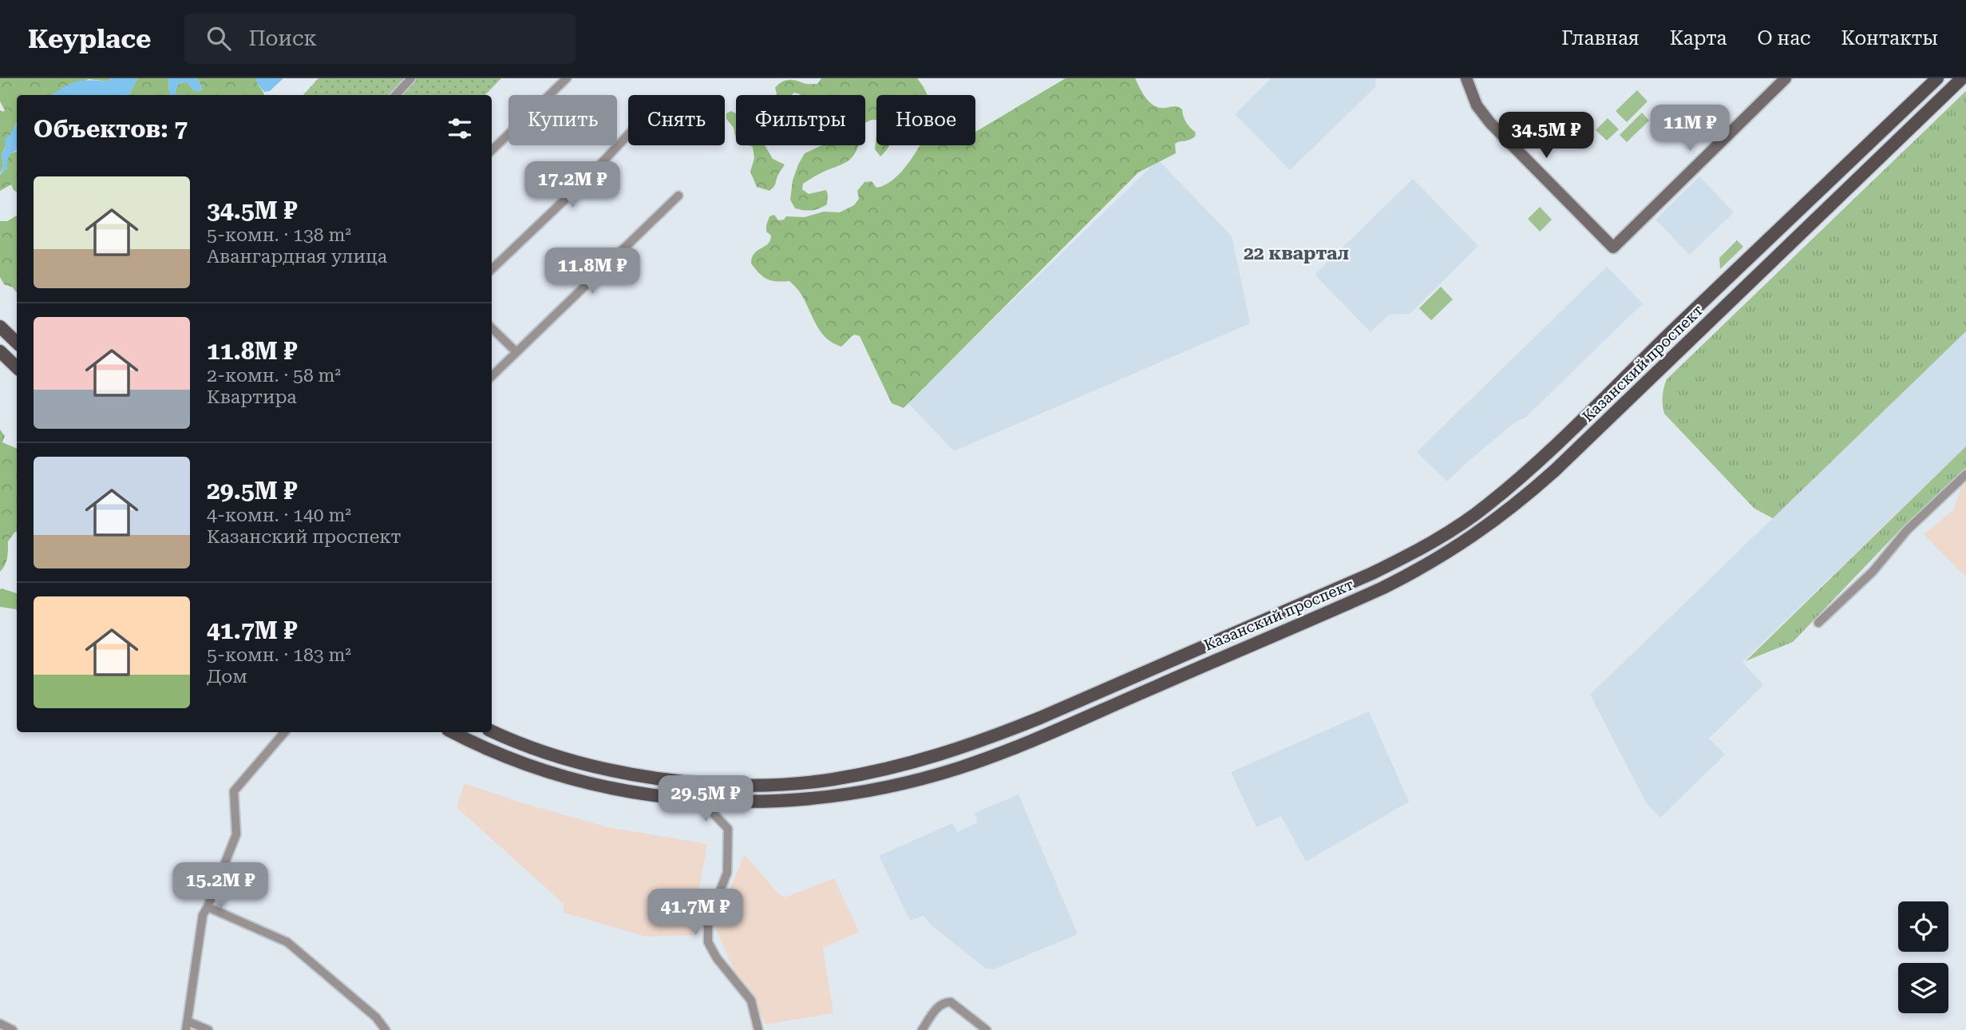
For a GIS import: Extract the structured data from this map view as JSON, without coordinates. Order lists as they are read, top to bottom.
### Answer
{
  "streets": {
    "main road": ["Казанский проспект"]
  },
  "districts": ["22 квартал"],
  "page": {
    "header": "Keyplace",
    "search": "Поиск",
    "nav": [
      "Главная",
      "Карта",
      "О нас",
      "Контакты"
    ],
    "chip": [
      "Купить",
      "Снять",
      "Фильтры",
      "Новое"
    ],
    "heading": "Объектов: 7",
    "price": [
      "11M ₽",
      "34.5M ₽",
      "17.2M ₽",
      "11.8M ₽",
      "29.5M ₽",
      "15.2M ₽",
      "41.7M ₽"
    ],
    "list": [
      {
        "name": "34.5M ₽",
        "note": "5-комн. · 138 m² · Авангардная улица"
      },
      {
        "name": "11.8M ₽",
        "note": "2-комн. · 58 m² · Квартира"
      },
      {
        "name": "29.5M ₽",
        "note": "4-комн. · 140 m² · Казанский проспект"
      },
      {
        "name": "41.7M ₽",
        "note": "5-комн. · 183 m² · Дом"
      }
    ]
  }
}
